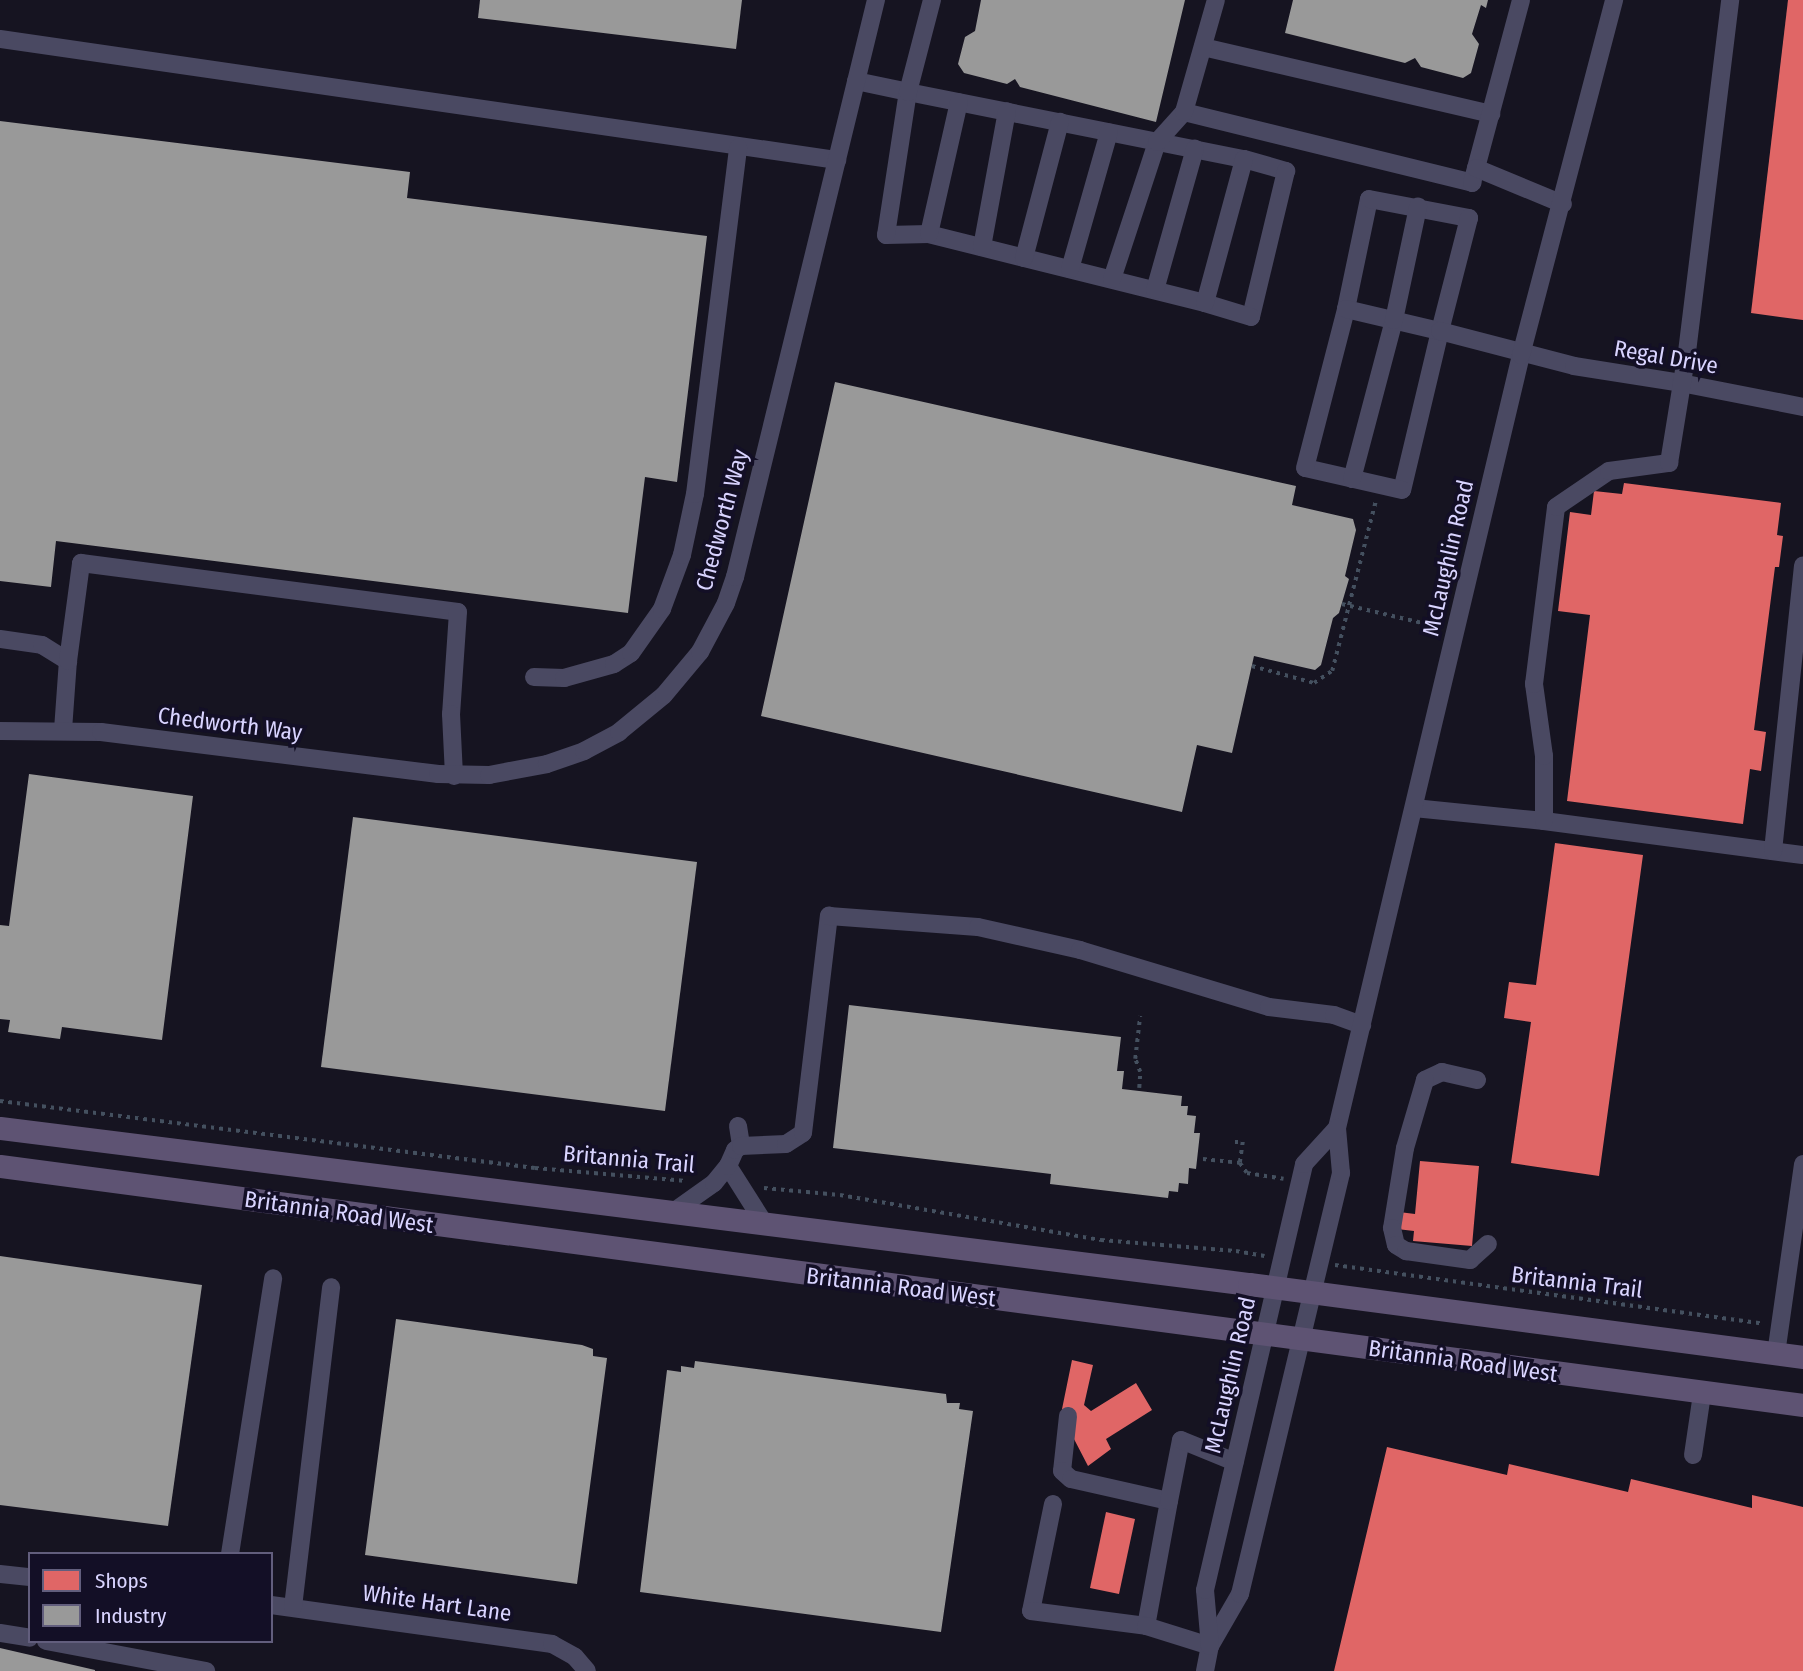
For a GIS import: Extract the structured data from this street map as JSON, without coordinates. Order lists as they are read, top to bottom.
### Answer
{
  "streets": {
    "main road": ["Britannia Road West"],
    "street": [
      "Regal Drive",
      "Chedworth Way",
      "McLaughlin Road",
      "White Hart Lane"
    ],
    "path": ["Britannia Trail"]
  },
  "crossings": [
    ["Regal Drive", "McLaughlin Road"],
    ["McLaughlin Road", "Britannia Road West"]
  ],
  "legend": ["Shops", "Industry"]
}
